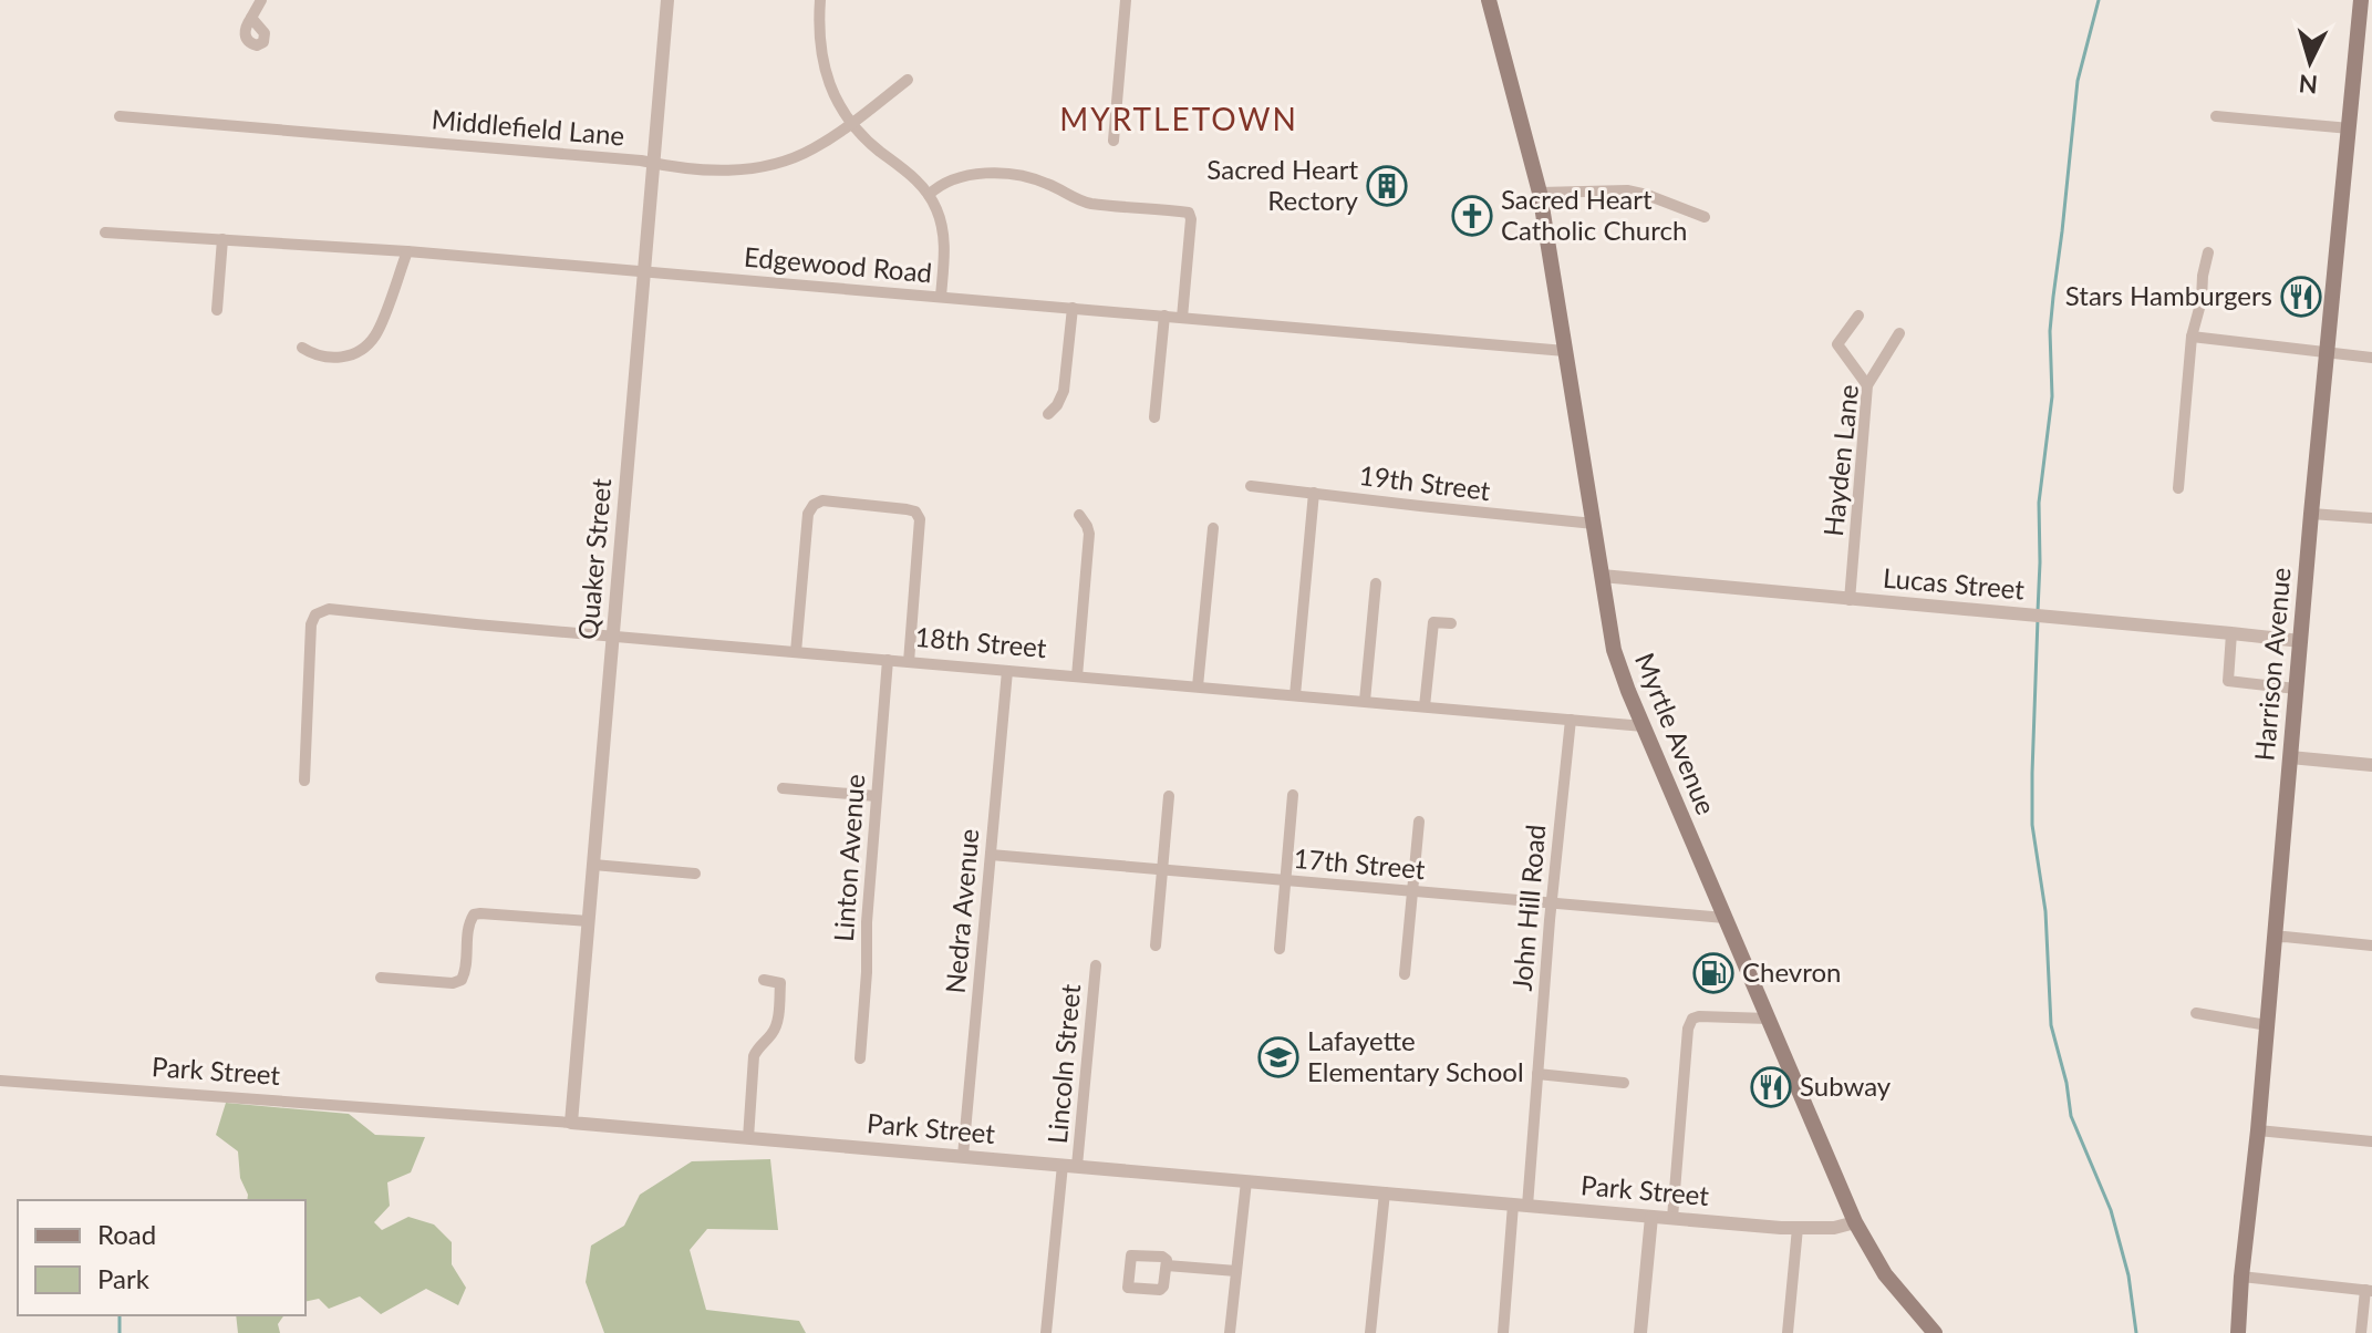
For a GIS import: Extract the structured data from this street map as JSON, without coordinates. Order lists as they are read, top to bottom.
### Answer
{
  "streets": {
    "main road": ["Harrison Avenue", "Myrtle Avenue"],
    "street": [
      "Middlefield Lane",
      "Edgewood Road",
      "Hayden Lane",
      "19th Street",
      "Quaker Street",
      "Lucas Street",
      "18th Street",
      "Linton Avenue",
      "17th Street",
      "John Hill Road",
      "Nedra Avenue",
      "Lincoln Street",
      "Park Street"
    ]
  },
  "crossings": [
    ["Middlefield Lane", "Quaker Street"],
    ["Edgewood Road", "Quaker Street"],
    ["Edgewood Road", "Myrtle Avenue"],
    ["Hayden Lane", "Lucas Street"],
    ["19th Street", "Myrtle Avenue"],
    ["Quaker Street", "18th Street"],
    ["Quaker Street", "Park Street"],
    ["Lucas Street", "Harrison Avenue"],
    ["Lucas Street", "Myrtle Avenue"],
    ["18th Street", "Myrtle Avenue"],
    ["18th Street", "Linton Avenue"],
    ["18th Street", "John Hill Road"],
    ["18th Street", "Nedra Avenue"],
    ["Myrtle Avenue", "17th Street"],
    ["Myrtle Avenue", "Park Street"],
    ["17th Street", "John Hill Road"],
    ["17th Street", "Nedra Avenue"],
    ["John Hill Road", "Park Street"],
    ["Nedra Avenue", "Park Street"],
    ["Lincoln Street", "Park Street"]
  ],
  "districts": ["MYRTLETOWN"],
  "places": {
    "building": ["Sacred Heart Rectory"],
    "church": ["Sacred Heart Catholic Church"],
    "restaurant": ["Stars Hamburgers", "Subway"],
    "fuel station": ["Chevron"],
    "school or university": ["Lafayette Elementary School"]
  },
  "legend": ["Road", "Park"],
  "north": "bottom"
}
